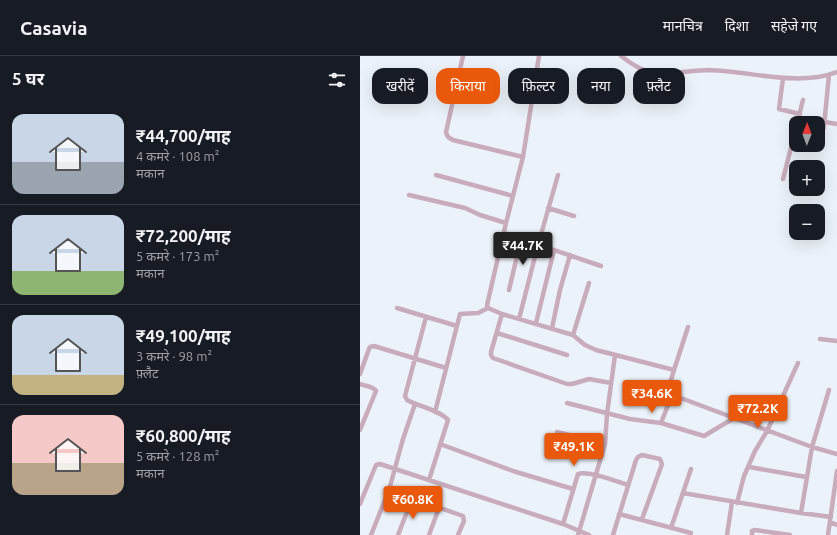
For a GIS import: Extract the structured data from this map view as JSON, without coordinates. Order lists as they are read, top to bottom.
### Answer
{
  "north": "top",
  "page": {
    "header": "Casavia",
    "nav": ["मानचित्र", "दिशा", "सहेजे गए"],
    "heading": "5 घर",
    "chip": [
      "खरीदें",
      "किराया",
      "फ़िल्टर",
      "नया",
      "फ़्लैट"
    ],
    "list": [
      {
        "name": "₹44,700/माह",
        "note": "4 कमरे · 108 m² · मकान"
      },
      {
        "name": "₹72,200/माह",
        "note": "5 कमरे · 173 m² · मकान"
      },
      {
        "name": "₹49,100/माह",
        "note": "3 कमरे · 98 m² · फ़्लैट"
      },
      {
        "name": "₹60,800/माह",
        "note": "5 कमरे · 128 m² · मकान"
      }
    ],
    "map_buttons": ["+", "−"],
    "price": [
      "₹44.7K",
      "₹34.6K",
      "₹72.2K",
      "₹49.1K",
      "₹60.8K"
    ]
  }
}
